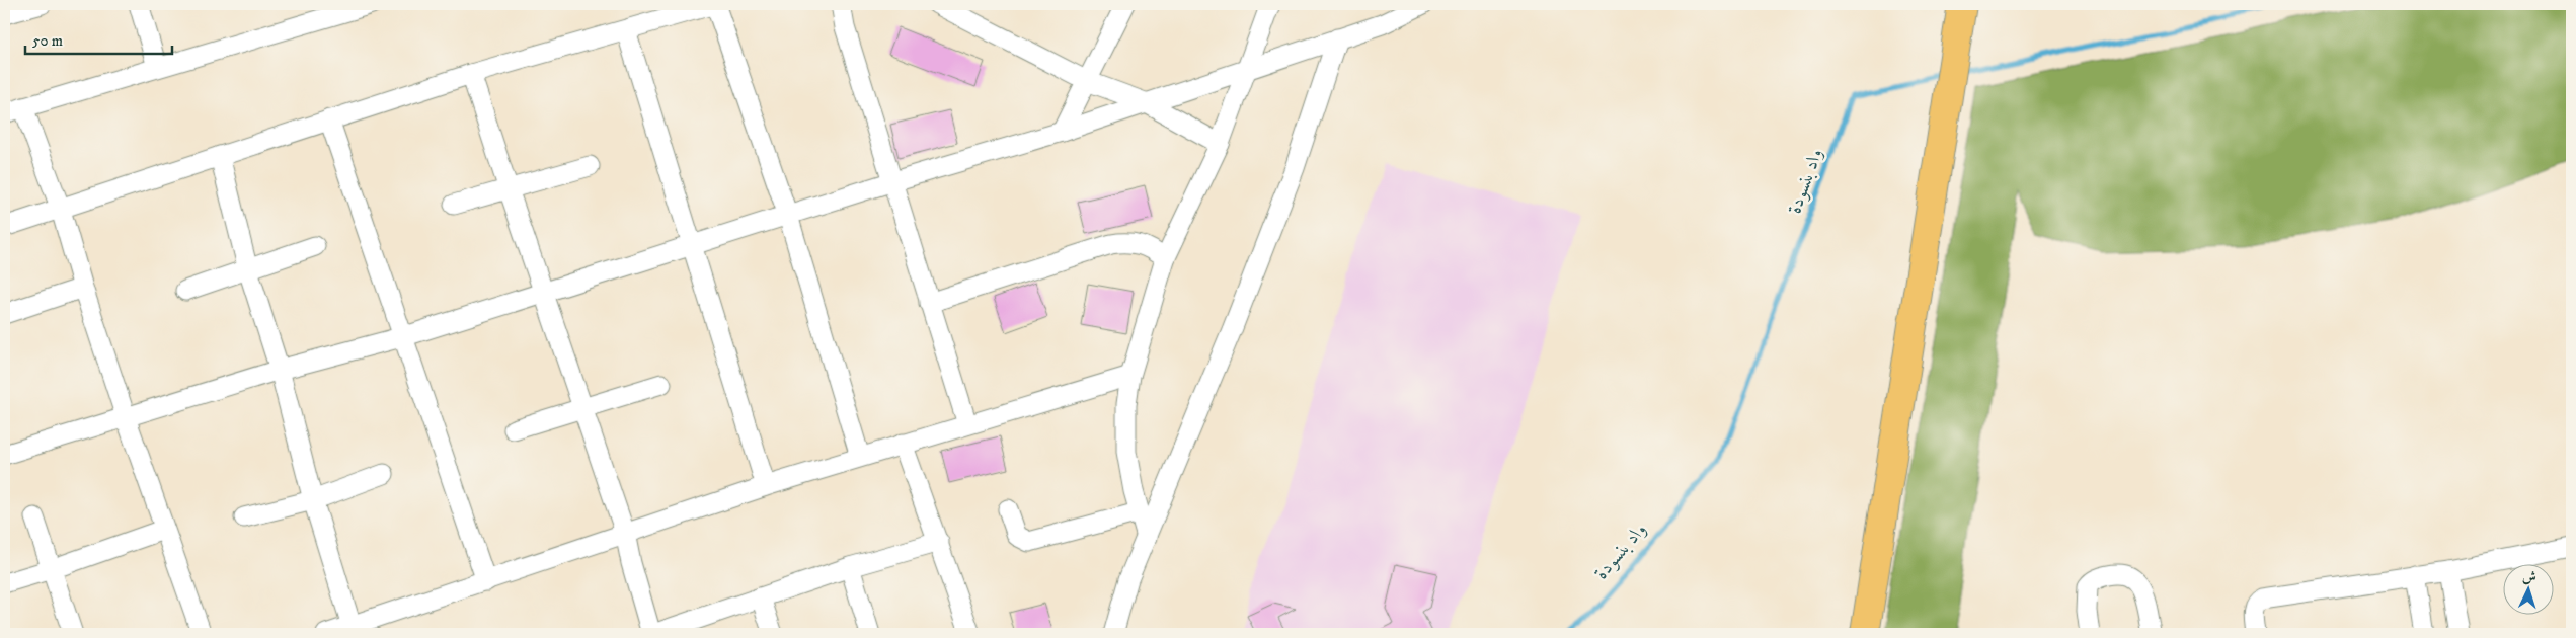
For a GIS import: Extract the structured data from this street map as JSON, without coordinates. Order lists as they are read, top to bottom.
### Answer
{
  "water": ["واد بنسودة"],
  "scale_bar": "50 m",
  "north": "top"
}
